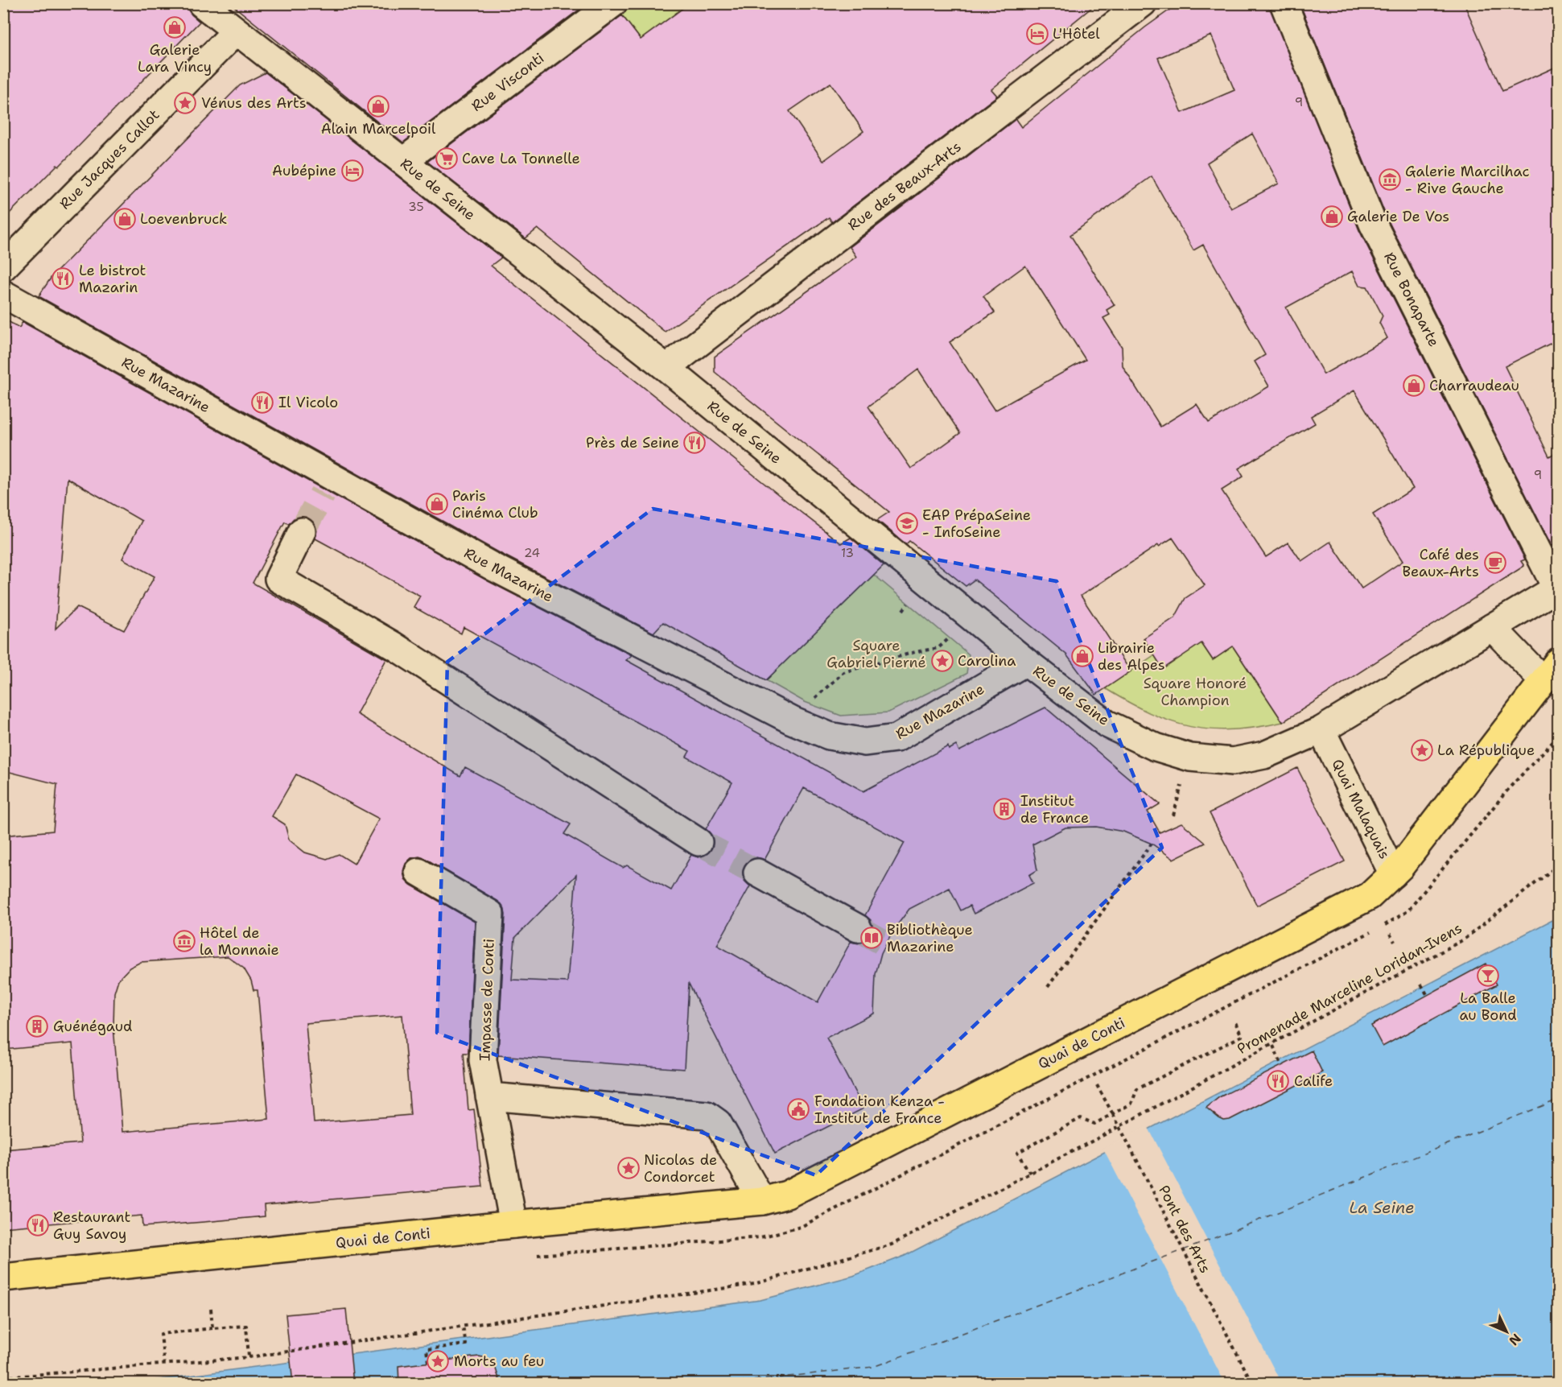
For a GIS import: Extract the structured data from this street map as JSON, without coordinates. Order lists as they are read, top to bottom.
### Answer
{
  "streets": {
    "main road": ["Quai Malaquais", "Quai de Conti"],
    "street": [
      "Rue Visconti",
      "Rue Jacques Callot",
      "Rue des Beaux-Arts",
      "Rue de Seine",
      "Rue Bonaparte",
      "Rue Mazarine",
      "Impasse de Conti"
    ],
    "path": ["Promenade Marceline Loridan-Ivens", "Pont des Arts"]
  },
  "crossings": [
    ["Rue Visconti", "Rue de Seine"],
    ["Rue Jacques Callot", "Rue de Seine"],
    ["Rue des Beaux-Arts", "Rue de Seine"],
    ["Rue de Seine", "Rue Mazarine"],
    ["Rue de Seine", "Quai Malaquais"],
    ["Quai Malaquais", "Quai de Conti"],
    ["Impasse de Conti", "Quai de Conti"]
  ],
  "water": ["La Seine"],
  "parks": ["Square Gabriel Pierné", "Square Honoré Champion"],
  "places": {
    "shop": [
      "Galerie Lara Vincy",
      "Alain Marcelpoil",
      "Galerie De Vos",
      "Loevenbruck",
      "Charraudeau",
      "Paris Cinéma Club",
      "Librairie des Alpes"
    ],
    "hotel": ["L'Hôtel", "Aubépine"],
    "place": [
      "Vénus des Arts",
      "Carolina",
      "La République",
      "Nicolas de Condorcet",
      "Morts au feu"
    ],
    "supermarket": ["Cave La Tonnelle"],
    "museum": ["Galerie Marcilhac - Rive Gauche", "Hôtel de la Monnaie"],
    "restaurant": [
      "Le bistrot Mazarin",
      "Il Vicolo",
      "Près de Seine",
      "Calife",
      "Restaurant Guy Savoy"
    ],
    "school or university": ["EAP PrépaSeine - InfoSeine"],
    "cafe": ["Café des Beaux-Arts"],
    "building": ["Institut de France", "Guénégaud"],
    "library": ["Bibliothèque Mazarine"],
    "bar": ["La Balle au Bond"],
    "public building": ["Fondation Kenza - Institut de France"]
  },
  "house_numbers": [
    "9",
    "35",
    "9",
    "24",
    "13"
  ],
  "north": "bottom right"
}
